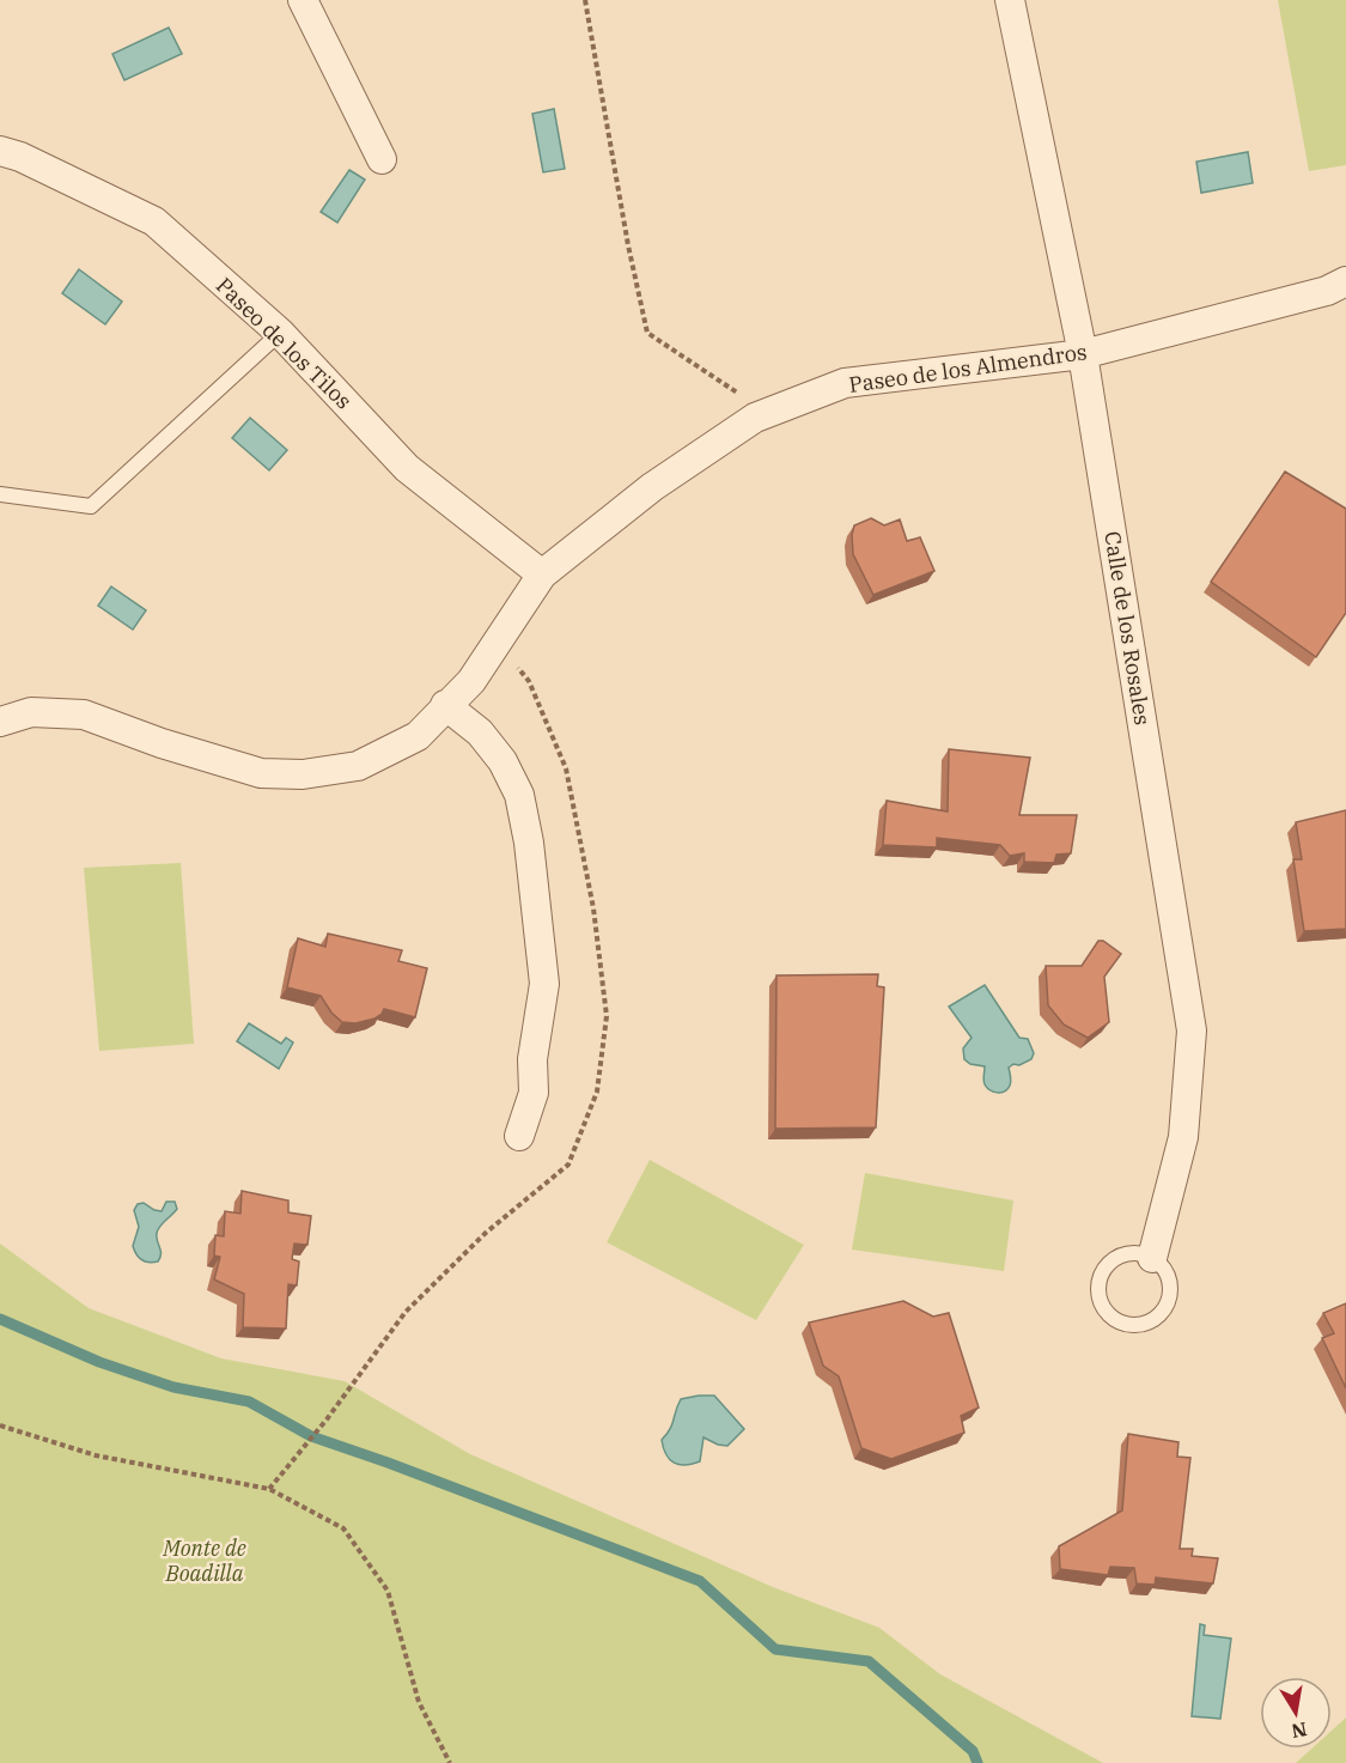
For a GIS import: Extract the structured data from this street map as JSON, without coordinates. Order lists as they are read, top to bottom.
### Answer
{
  "streets": {
    "street": ["Paseo de los Tilos", "Paseo de los Almendros", "Calle de los Rosales"]
  },
  "crossings": [
    ["Paseo de los Tilos", "Paseo de los Almendros"],
    ["Paseo de los Almendros", "Calle de los Rosales"]
  ],
  "parks": ["Monte de Boadilla"],
  "north": "bottom"
}
